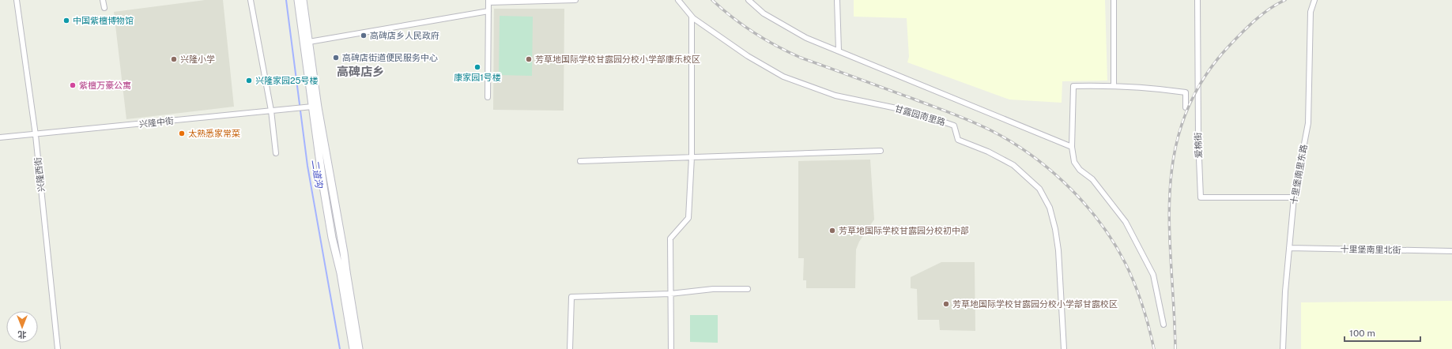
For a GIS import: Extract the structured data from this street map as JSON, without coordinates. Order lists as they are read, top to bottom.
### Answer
{
  "streets": {
    "street": [
      "甘露园南里路",
      "兴隆中街",
      "爱棉街",
      "兴隆西街",
      "十里堡南里东路",
      "十里堡南里北街"
    ]
  },
  "crossings": [
    ["兴隆中街", "兴隆西街"],
    ["爱棉街", "十里堡南里东路"],
    ["十里堡南里东路", "十里堡南里北街"]
  ],
  "districts": ["高碑店乡"],
  "water": ["二道沟"],
  "places": [
    "中国紫檀博物馆",
    "高碑店乡人民政府",
    "高碑店街道便民服务中心",
    "兴隆小学",
    "芳草地国际学校甘露园分校小学部康乐校区",
    "康家园1号楼",
    "兴隆家园25号楼",
    "紫檀万豪公寓",
    "太熟悉家常菜",
    "芳草地国际学校甘露园分校初中部",
    "芳草地国际学校甘露园分校小学部甘露校区"
  ],
  "scale_bar": "100 m",
  "north": "bottom"
}
